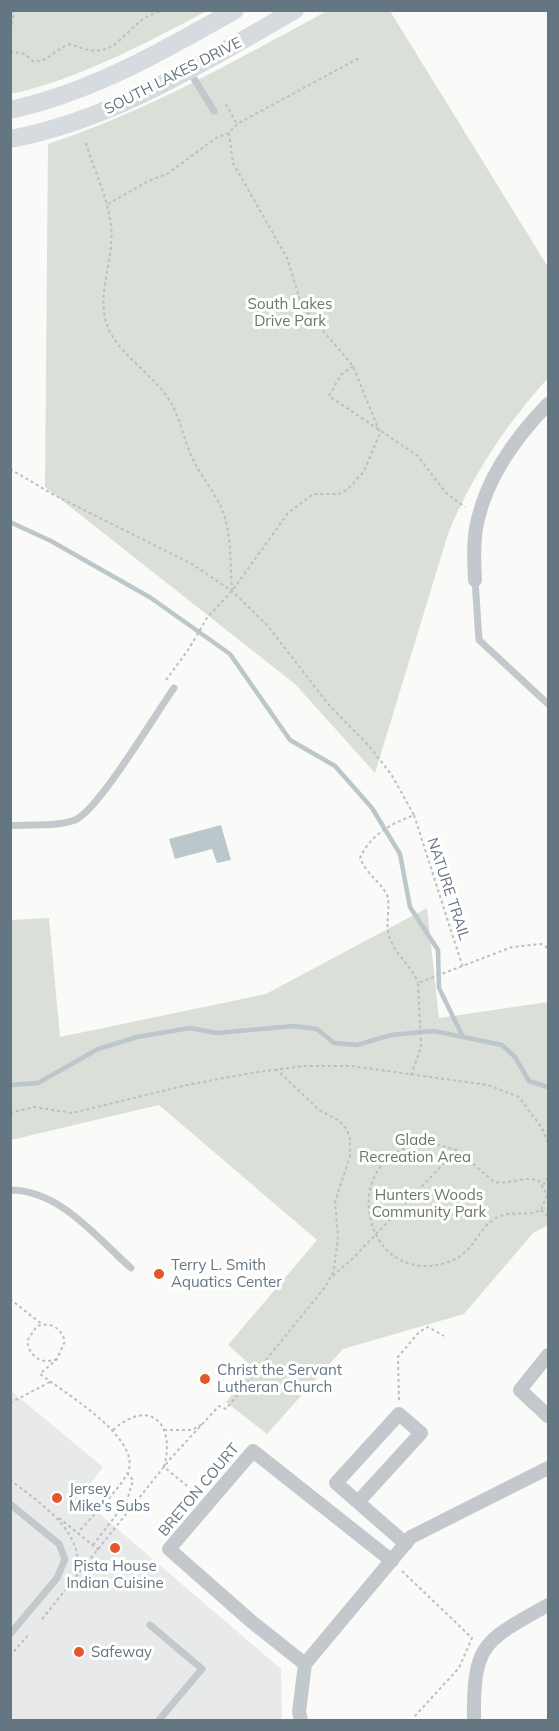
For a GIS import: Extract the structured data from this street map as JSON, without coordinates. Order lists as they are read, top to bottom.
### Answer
{
  "streets": {
    "main road": ["SOUTH LAKES DRIVE"],
    "street": ["BRETON COURT"],
    "path": ["NATURE TRAIL"]
  },
  "parks": ["South Lakes Drive Park", "Glade Recreation Area", "Hunters Woods Community Park"],
  "places": [
    "Terry L. Smith Aquatics Center",
    "Christ the Servant Lutheran Church",
    "Jersey Mike's Subs",
    "Pista House Indian Cuisine",
    "Safeway"
  ]
}
